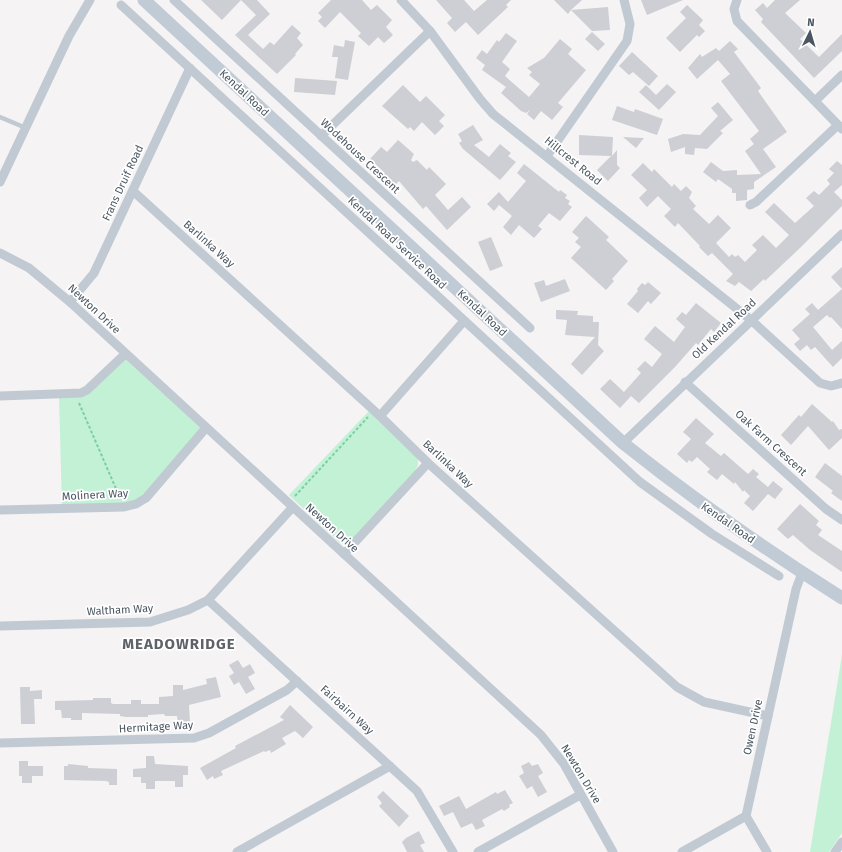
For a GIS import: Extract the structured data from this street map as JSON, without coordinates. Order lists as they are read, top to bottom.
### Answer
{
  "streets": {
    "main road": ["Kendal Road"],
    "street": [
      "Wodehouse Crescent",
      "Hillcrest Road",
      "Frans Druif Road",
      "Kendal Road Service Road",
      "Barlinka Way",
      "Newton Drive",
      "Old Kendal Road",
      "Oak Farm Crescent",
      "Molinera Way",
      "Waltham Way",
      "Fairbairn Way",
      "Hermitage Way",
      "Owen Drive"
    ]
  },
  "crossings": [
    ["Kendal Road", "Old Kendal Road"],
    ["Kendal Road", "Owen Drive"],
    ["Hillcrest Road", "Old Kendal Road"],
    ["Frans Druif Road", "Kendal Road Service Road"],
    ["Frans Druif Road", "Barlinka Way"],
    ["Frans Druif Road", "Newton Drive"],
    ["Barlinka Way", "Owen Drive"],
    ["Newton Drive", "Molinera Way"],
    ["Newton Drive", "Waltham Way"],
    ["Old Kendal Road", "Oak Farm Crescent"],
    ["Waltham Way", "Fairbairn Way"],
    ["Fairbairn Way", "Hermitage Way"]
  ],
  "districts": ["MEADOWRIDGE"],
  "north": "top"
}
